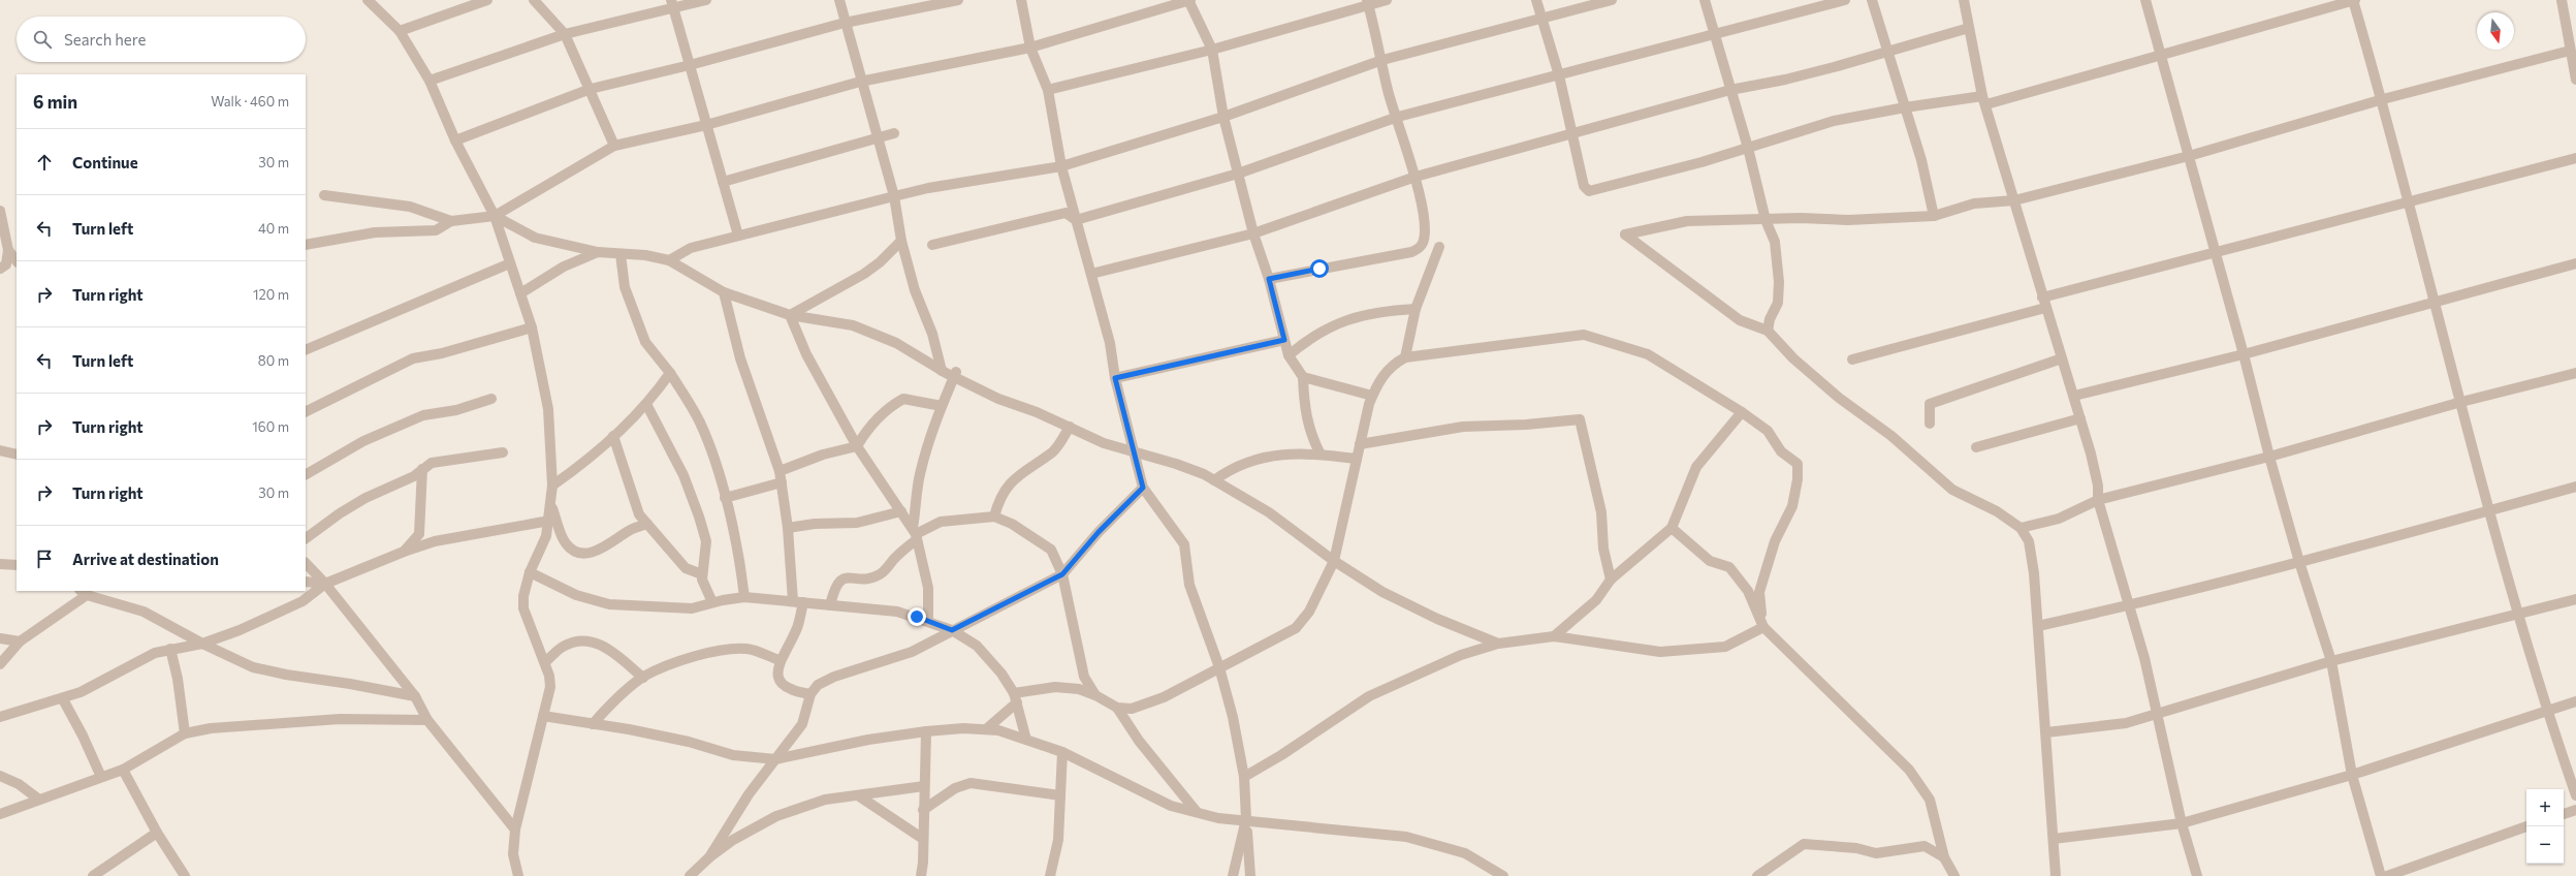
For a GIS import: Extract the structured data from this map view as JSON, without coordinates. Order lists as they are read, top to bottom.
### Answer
{
  "north": "bottom",
  "page": {
    "search": "Search here",
    "heading": ["6 min", "Walk · 460 m"],
    "list": [
      ["Continue", "30 m"],
      ["Turn left", "40 m"],
      ["Turn right", "120 m"],
      ["Turn left", "80 m"],
      ["Turn right", "160 m"],
      ["Turn right", "30 m"],
      "Arrive at destination"
    ],
    "map_buttons": ["+", "−"]
  }
}
